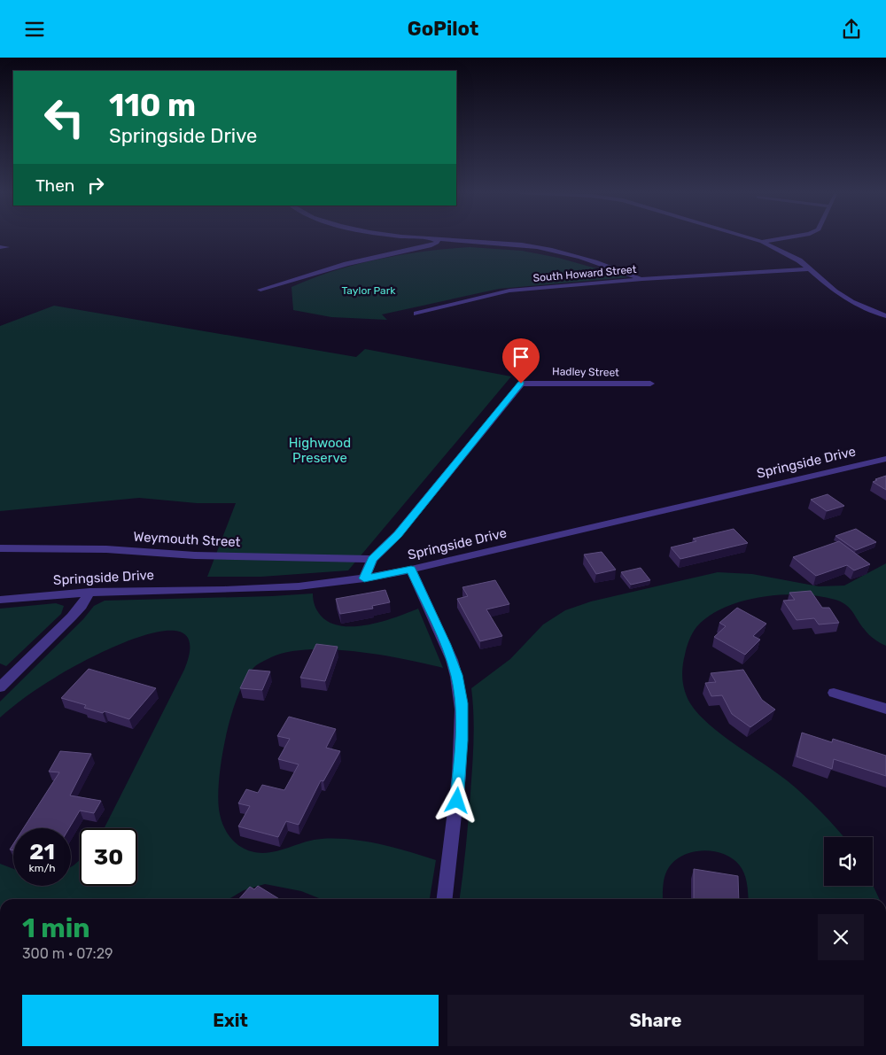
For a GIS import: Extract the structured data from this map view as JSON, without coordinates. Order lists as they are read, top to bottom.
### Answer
{
  "streets": {
    "street": [
      "South Howard Street",
      "Hadley Street",
      "Springside Drive",
      "Weymouth Street"
    ]
  },
  "crossings": [
    ["Hadley Street", "Weymouth Street"]
  ],
  "parks": ["Taylor Park", "Highwood Preserve"],
  "page": {
    "header": "GoPilot",
    "turn": ["110 m", "Springside Drive"],
    "then": "Then",
    "speed": "21 km/h",
    "limit": "30",
    "heading": ["1 min", "300 m · 07:29"],
    "buttons": ["Exit", "Share"]
  }
}
